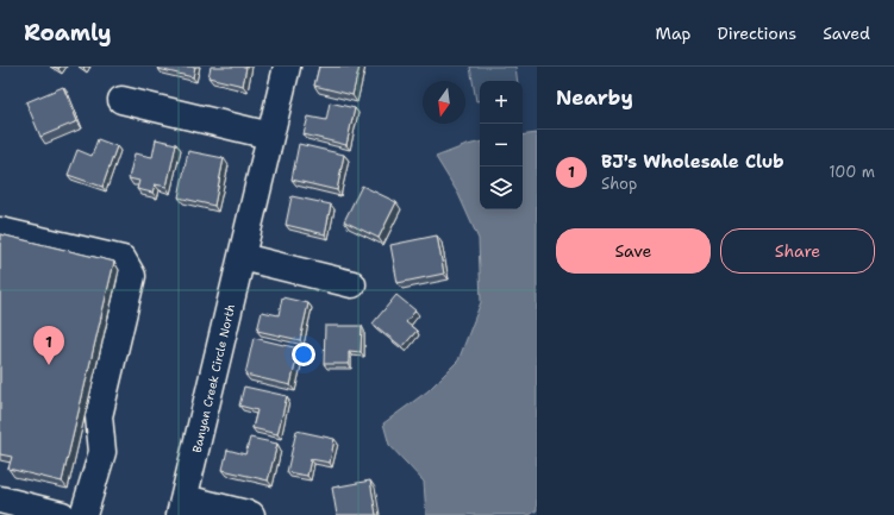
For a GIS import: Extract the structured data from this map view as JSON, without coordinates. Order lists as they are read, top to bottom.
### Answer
{
  "streets": {
    "street": ["Banyan Creek Circle North"]
  },
  "north": "bottom",
  "page": {
    "header": "Roamly",
    "nav": ["Map", "Directions", "Saved"],
    "heading": "Nearby",
    "map_buttons": ["+", "−"],
    "list": [
      {
        "mark": "1",
        "name": "BJ's Wholesale Club",
        "note": "Shop",
        "value": "100 m"
      }
    ],
    "buttons": ["Save", "Share"],
    "pins": "1"
  }
}
